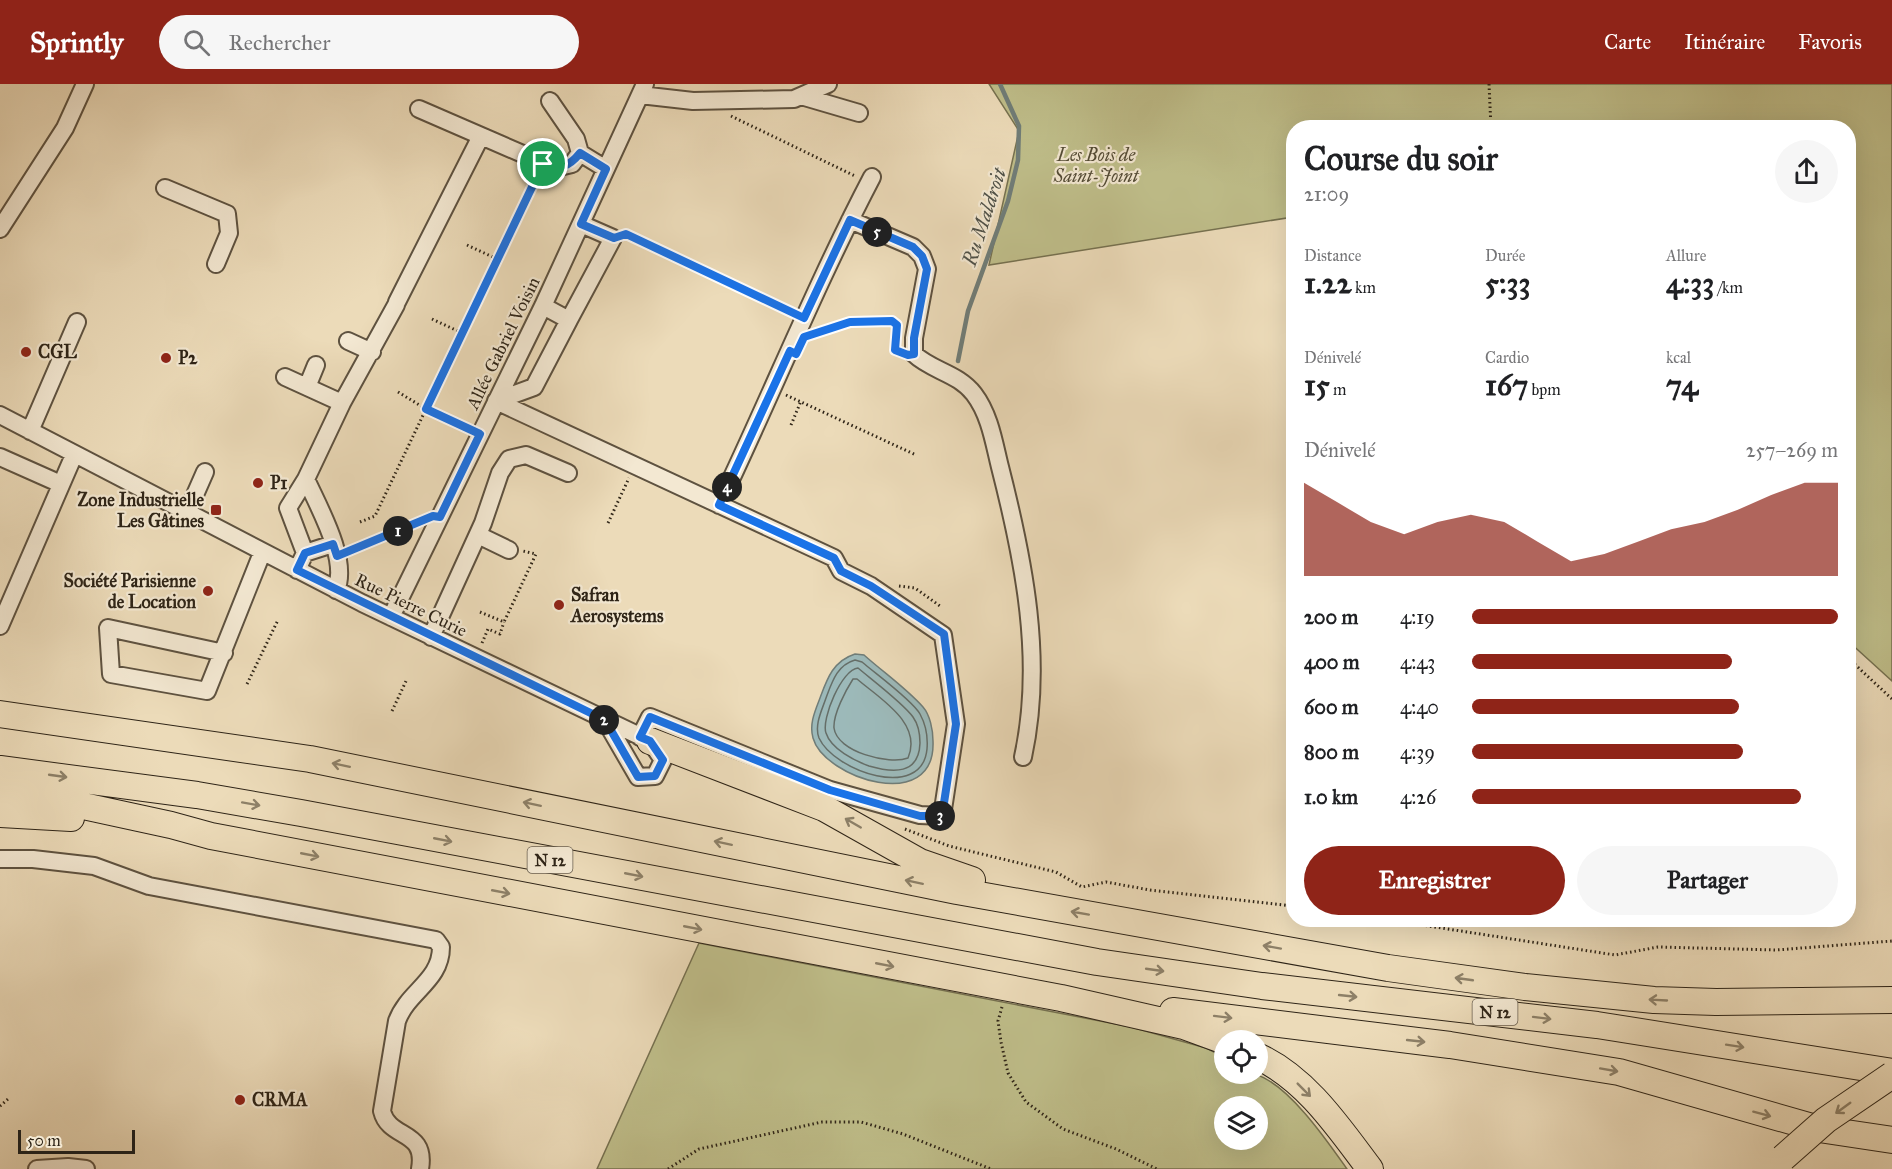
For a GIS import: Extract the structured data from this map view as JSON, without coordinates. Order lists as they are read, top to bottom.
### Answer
{
  "streets": {
    "highway": ["N 12"],
    "street": ["Allée Gabriel Voisin", "Rue Pierre Curie"]
  },
  "crossings": [
    ["Allée Gabriel Voisin", "Rue Pierre Curie"]
  ],
  "water": ["Ru Maldroit"],
  "parks": ["Les Bois de Saint-Joint"],
  "places": {
    "other": [
      "CGL",
      "P2",
      "P1",
      "Société Parisienne de Location",
      "Safran Aerosystems",
      "CRMA"
    ],
    "transit": ["Zone Industrielle Les Gâtines"]
  },
  "scale_bar": "50 m",
  "page": {
    "header": "Sprintly",
    "search": "Rechercher",
    "nav": ["Carte", "Itinéraire", "Favoris"],
    "heading": ["Course du soir", "21:09"],
    "pins": [
      "5",
      "4",
      "1",
      "2",
      "3"
    ],
    "stats": [
      ["Distance", "1.22 km"],
      ["Durée", "5:33"],
      ["Allure", "4:33 /km"],
      ["Dénivelé", "15 m"],
      ["Cardio", "167 bpm"],
      ["kcal", "74"]
    ],
    "chart": ["Dénivelé", "257–269 m"],
    "list": [
      {
        "name": "200 m",
        "note": "4:19"
      },
      {
        "name": "400 m",
        "note": "4:43"
      },
      {
        "name": "600 m",
        "note": "4:40"
      },
      {
        "name": "800 m",
        "note": "4:39"
      },
      {
        "name": "1.0 km",
        "note": "4:26"
      }
    ],
    "buttons": ["Enregistrer", "Partager"],
    "scale": "50 m"
  }
}
